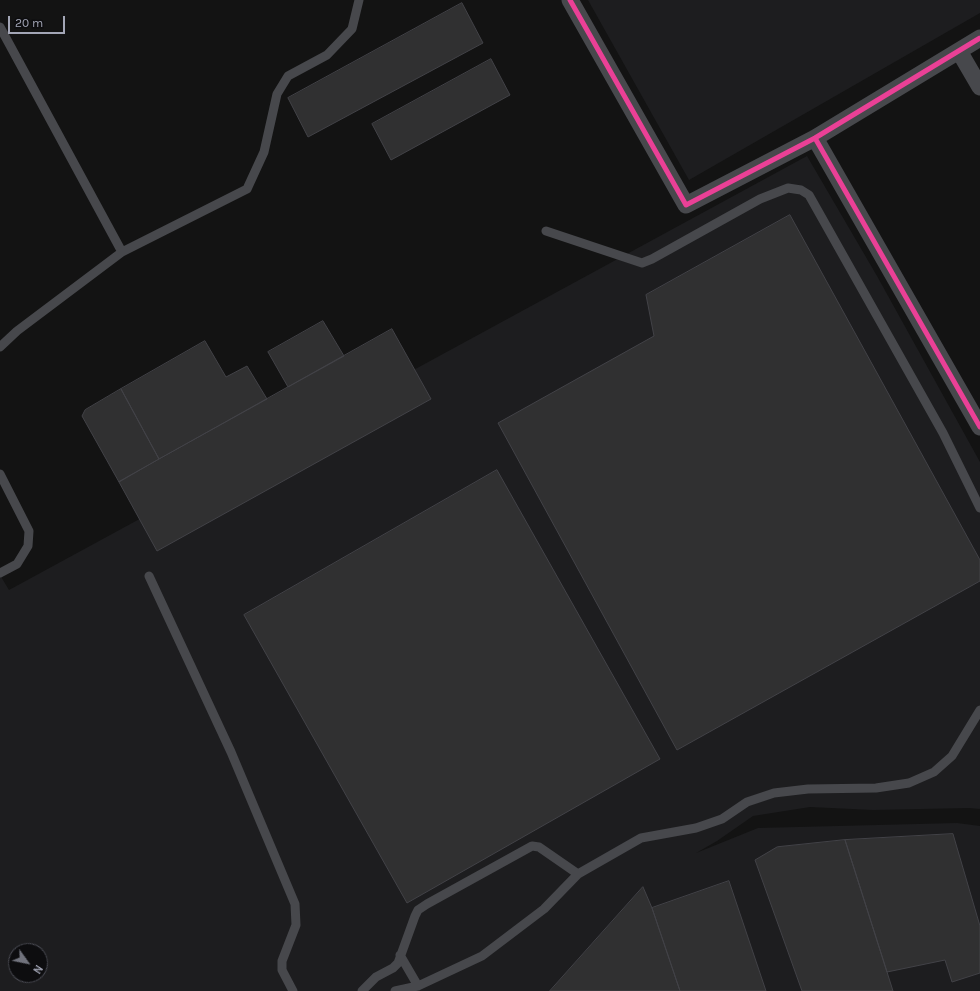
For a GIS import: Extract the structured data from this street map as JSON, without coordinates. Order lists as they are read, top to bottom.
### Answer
{
  "scale_bar": "20 m",
  "north": "bottom right"
}
